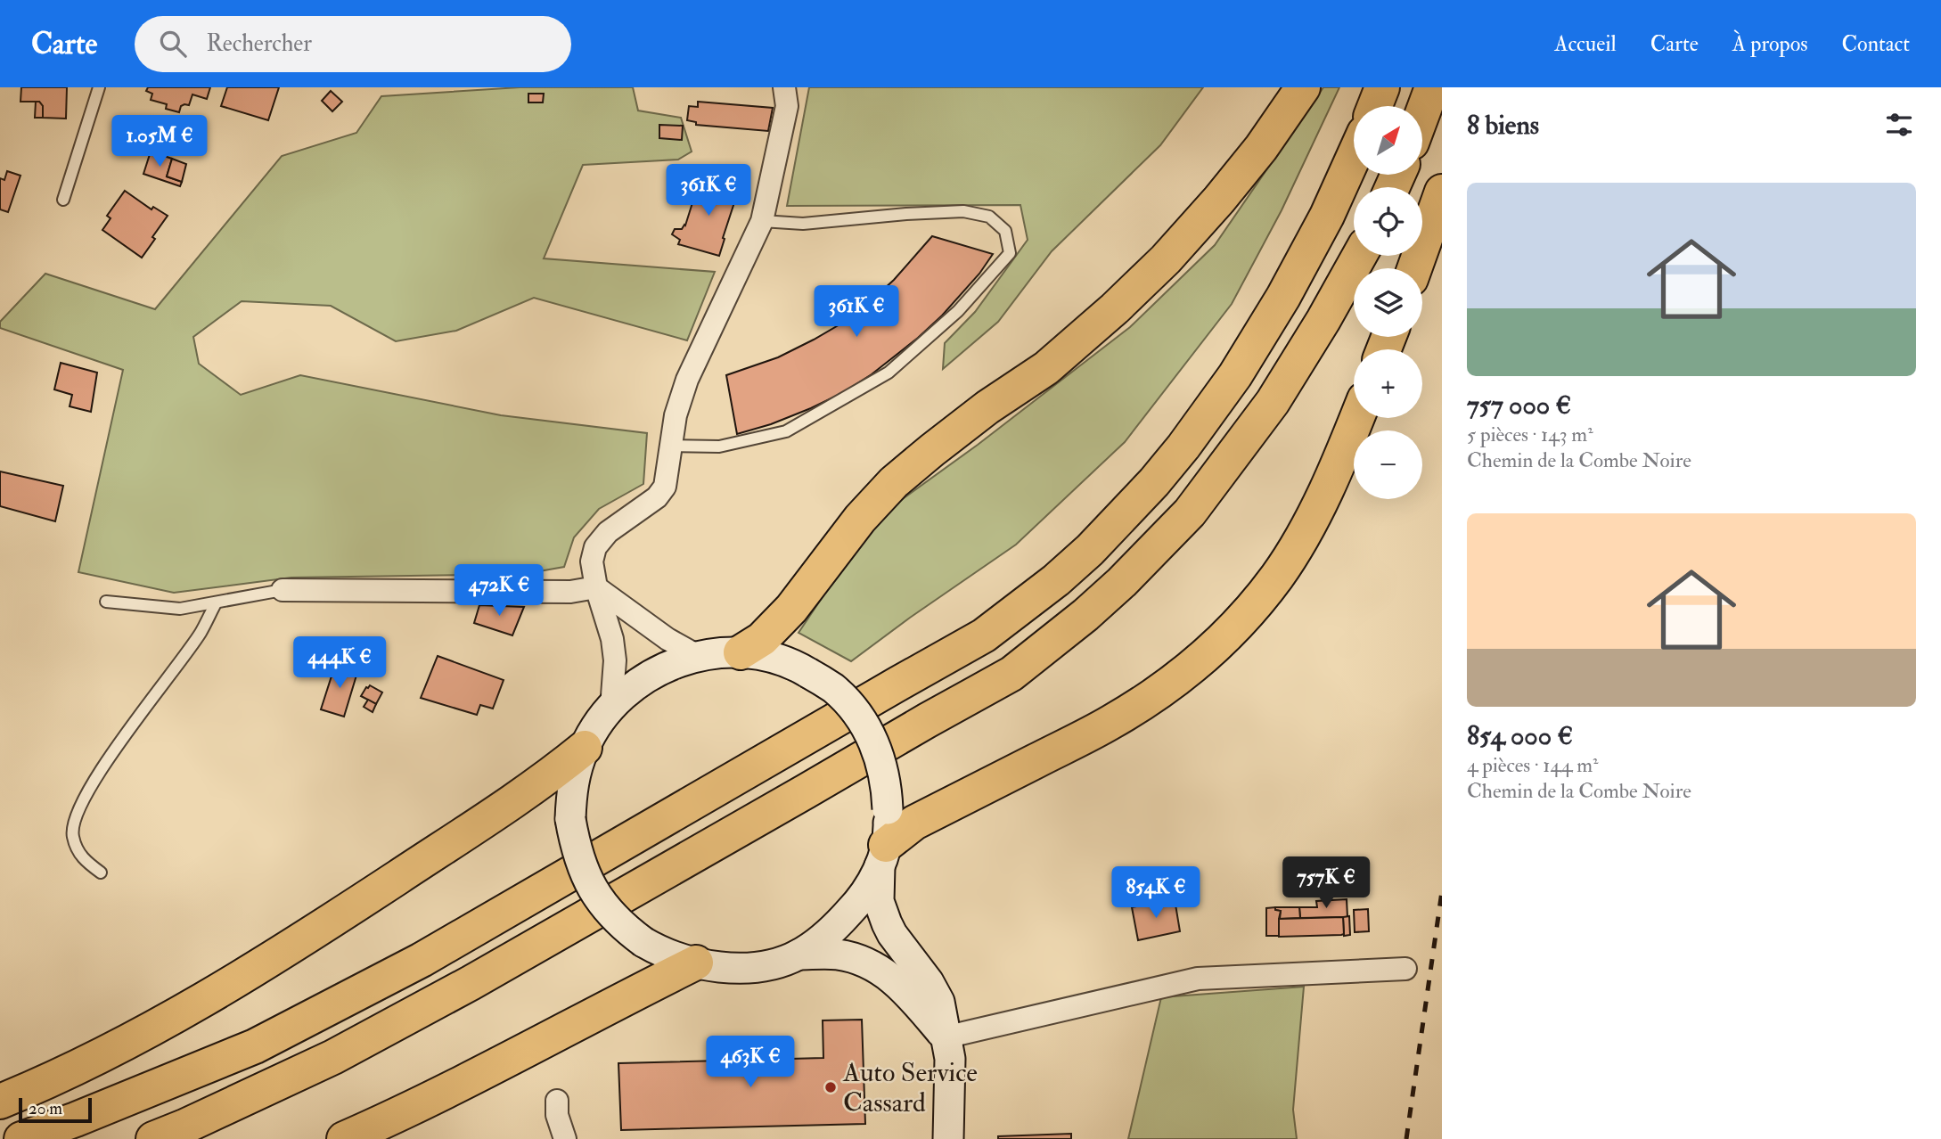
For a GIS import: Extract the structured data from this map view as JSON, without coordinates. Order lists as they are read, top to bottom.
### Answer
{
  "places": ["Auto Service Cassard"],
  "scale_bar": "20 m",
  "north": "top right",
  "page": {
    "header": "Carte",
    "search": "Rechercher",
    "nav": [
      "Accueil",
      "Carte",
      "À propos",
      "Contact"
    ],
    "heading": "8 biens",
    "map_buttons": ["+", "−"],
    "price": [
      "1.05M €",
      "361K €",
      "361K €",
      "472K €",
      "444K €",
      "757K €",
      "854K €",
      "463K €"
    ],
    "list": [
      {
        "name": "757 000 €",
        "note": "5 pièces · 143 m² · Chemin de la Combe Noire"
      },
      {
        "name": "854 000 €",
        "note": "4 pièces · 144 m² · Chemin de la Combe Noire"
      }
    ],
    "scale": "20 m"
  }
}
